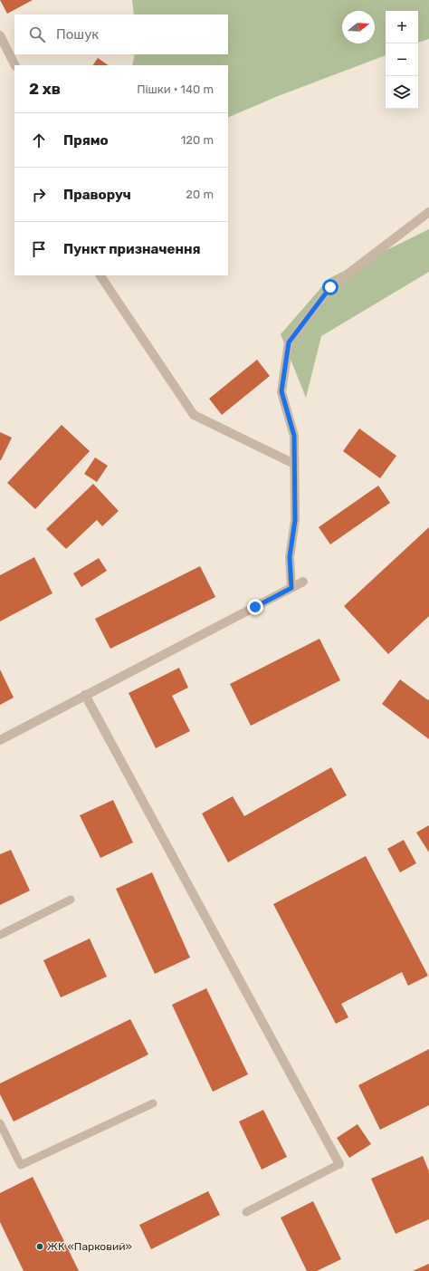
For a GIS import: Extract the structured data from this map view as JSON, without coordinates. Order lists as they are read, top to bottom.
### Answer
{
  "places": ["ЖК «Парковий»"],
  "north": "right",
  "page": {
    "map_buttons": ["+", "−"],
    "search": "Пошук",
    "heading": ["2 хв", "Пішки · 140 m"],
    "list": [
      ["Прямо", "120 m"],
      ["Праворуч", "20 m"],
      "Пункт призначення"
    ]
  }
}
